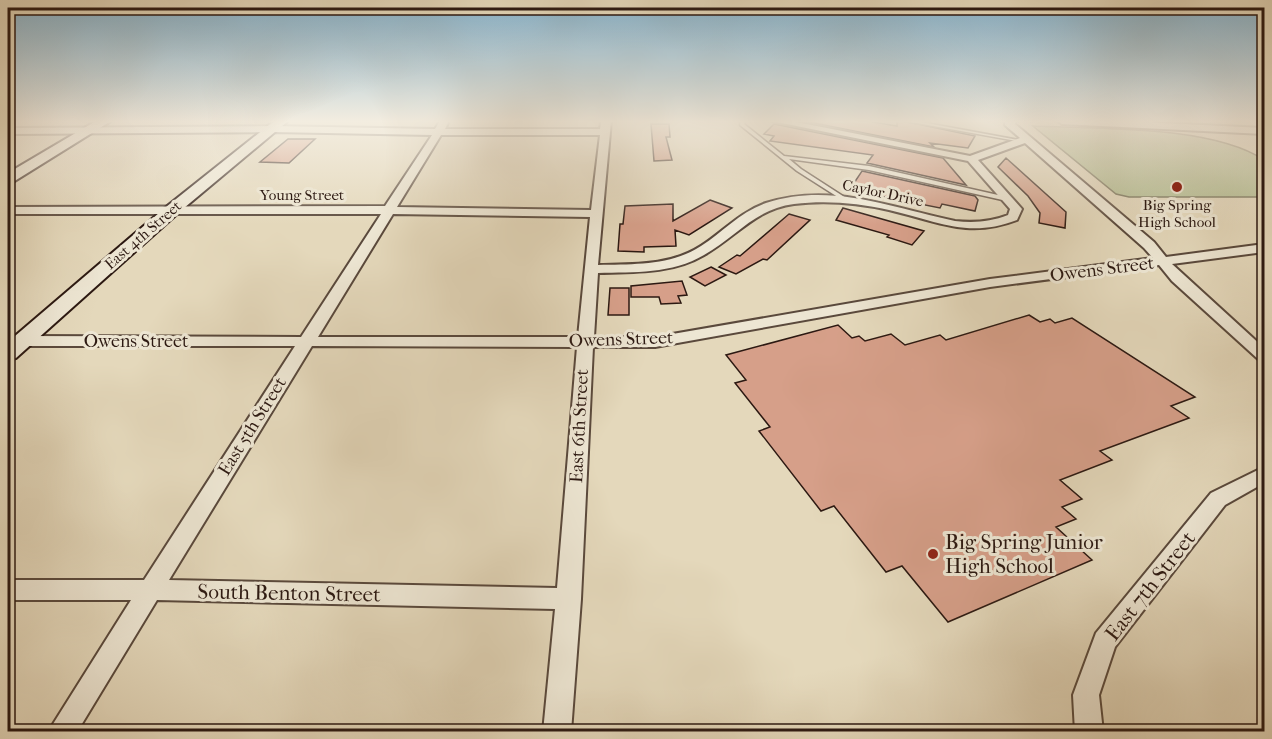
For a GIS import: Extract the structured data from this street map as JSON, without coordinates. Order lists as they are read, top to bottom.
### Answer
{
  "streets": {
    "main road": ["East 4th Street"],
    "street": [
      "Caylor Drive",
      "Young Street",
      "Owens Street",
      "East 5th Street",
      "East 6th Street",
      "East 7th Street",
      "South Benton Street"
    ]
  },
  "crossings": [
    ["Caylor Drive", "East 6th Street"],
    ["Young Street", "East 4th Street"],
    ["Young Street", "East 5th Street"],
    ["Young Street", "East 6th Street"],
    ["East 4th Street", "Owens Street"],
    ["Owens Street", "East 5th Street"],
    ["Owens Street", "East 6th Street"],
    ["East 5th Street", "South Benton Street"],
    ["East 6th Street", "South Benton Street"]
  ],
  "places": ["Big Spring High School", "Big Spring Junior High School"]
}
